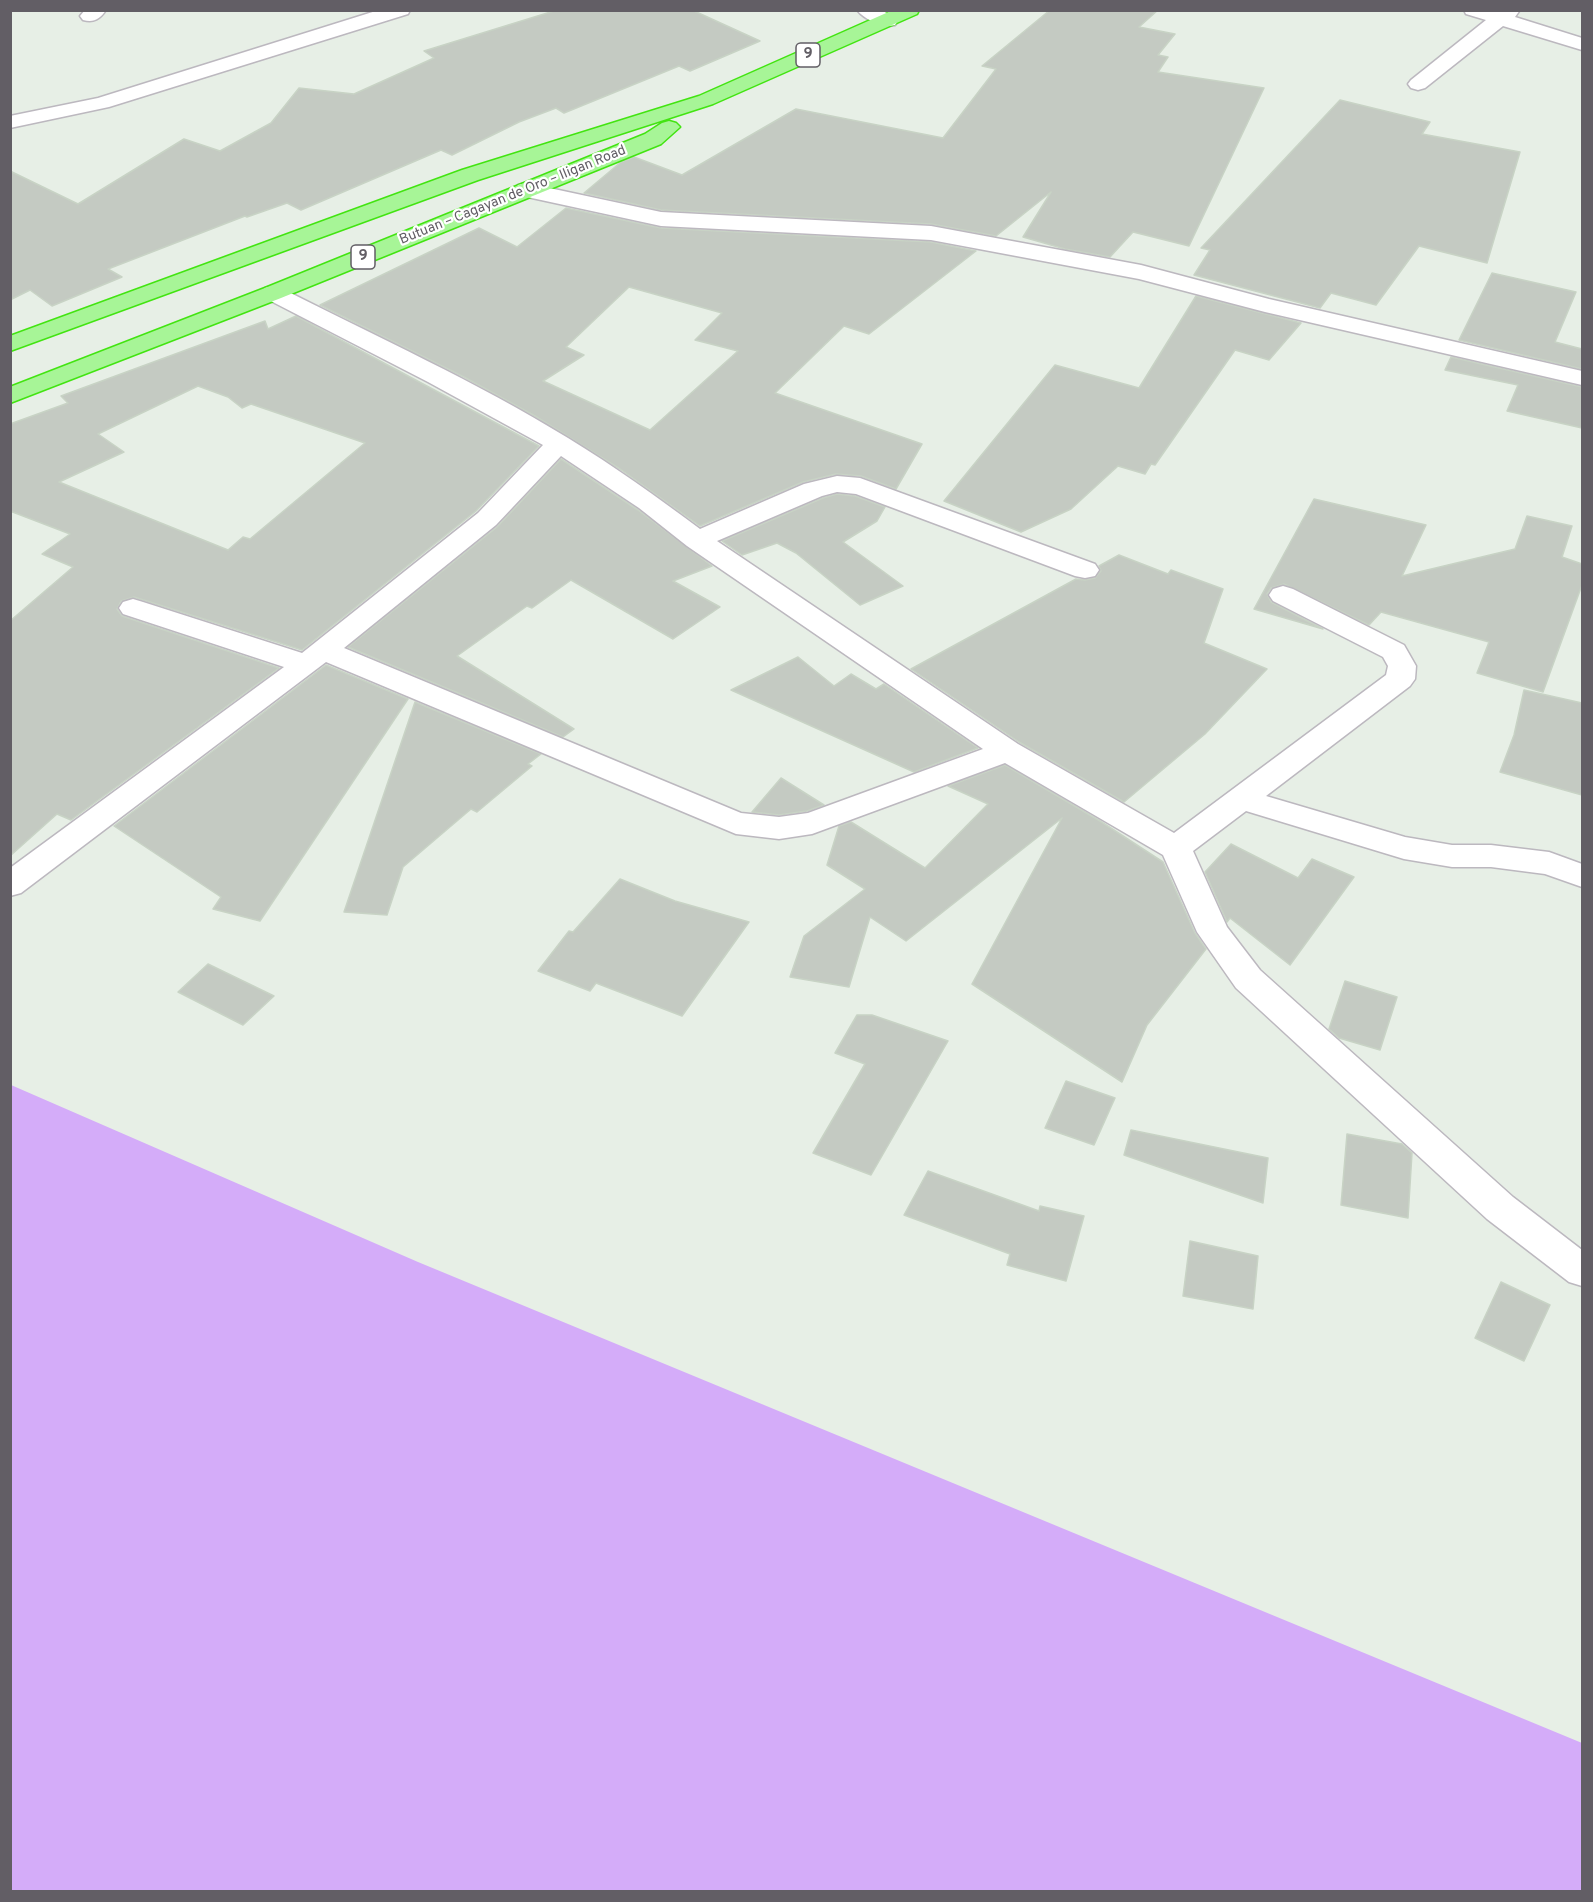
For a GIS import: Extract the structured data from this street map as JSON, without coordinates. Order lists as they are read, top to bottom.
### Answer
{
  "streets": {
    "highway": ["9", "Butuan – Cagayan de Oro – Iligan Road"]
  }
}
